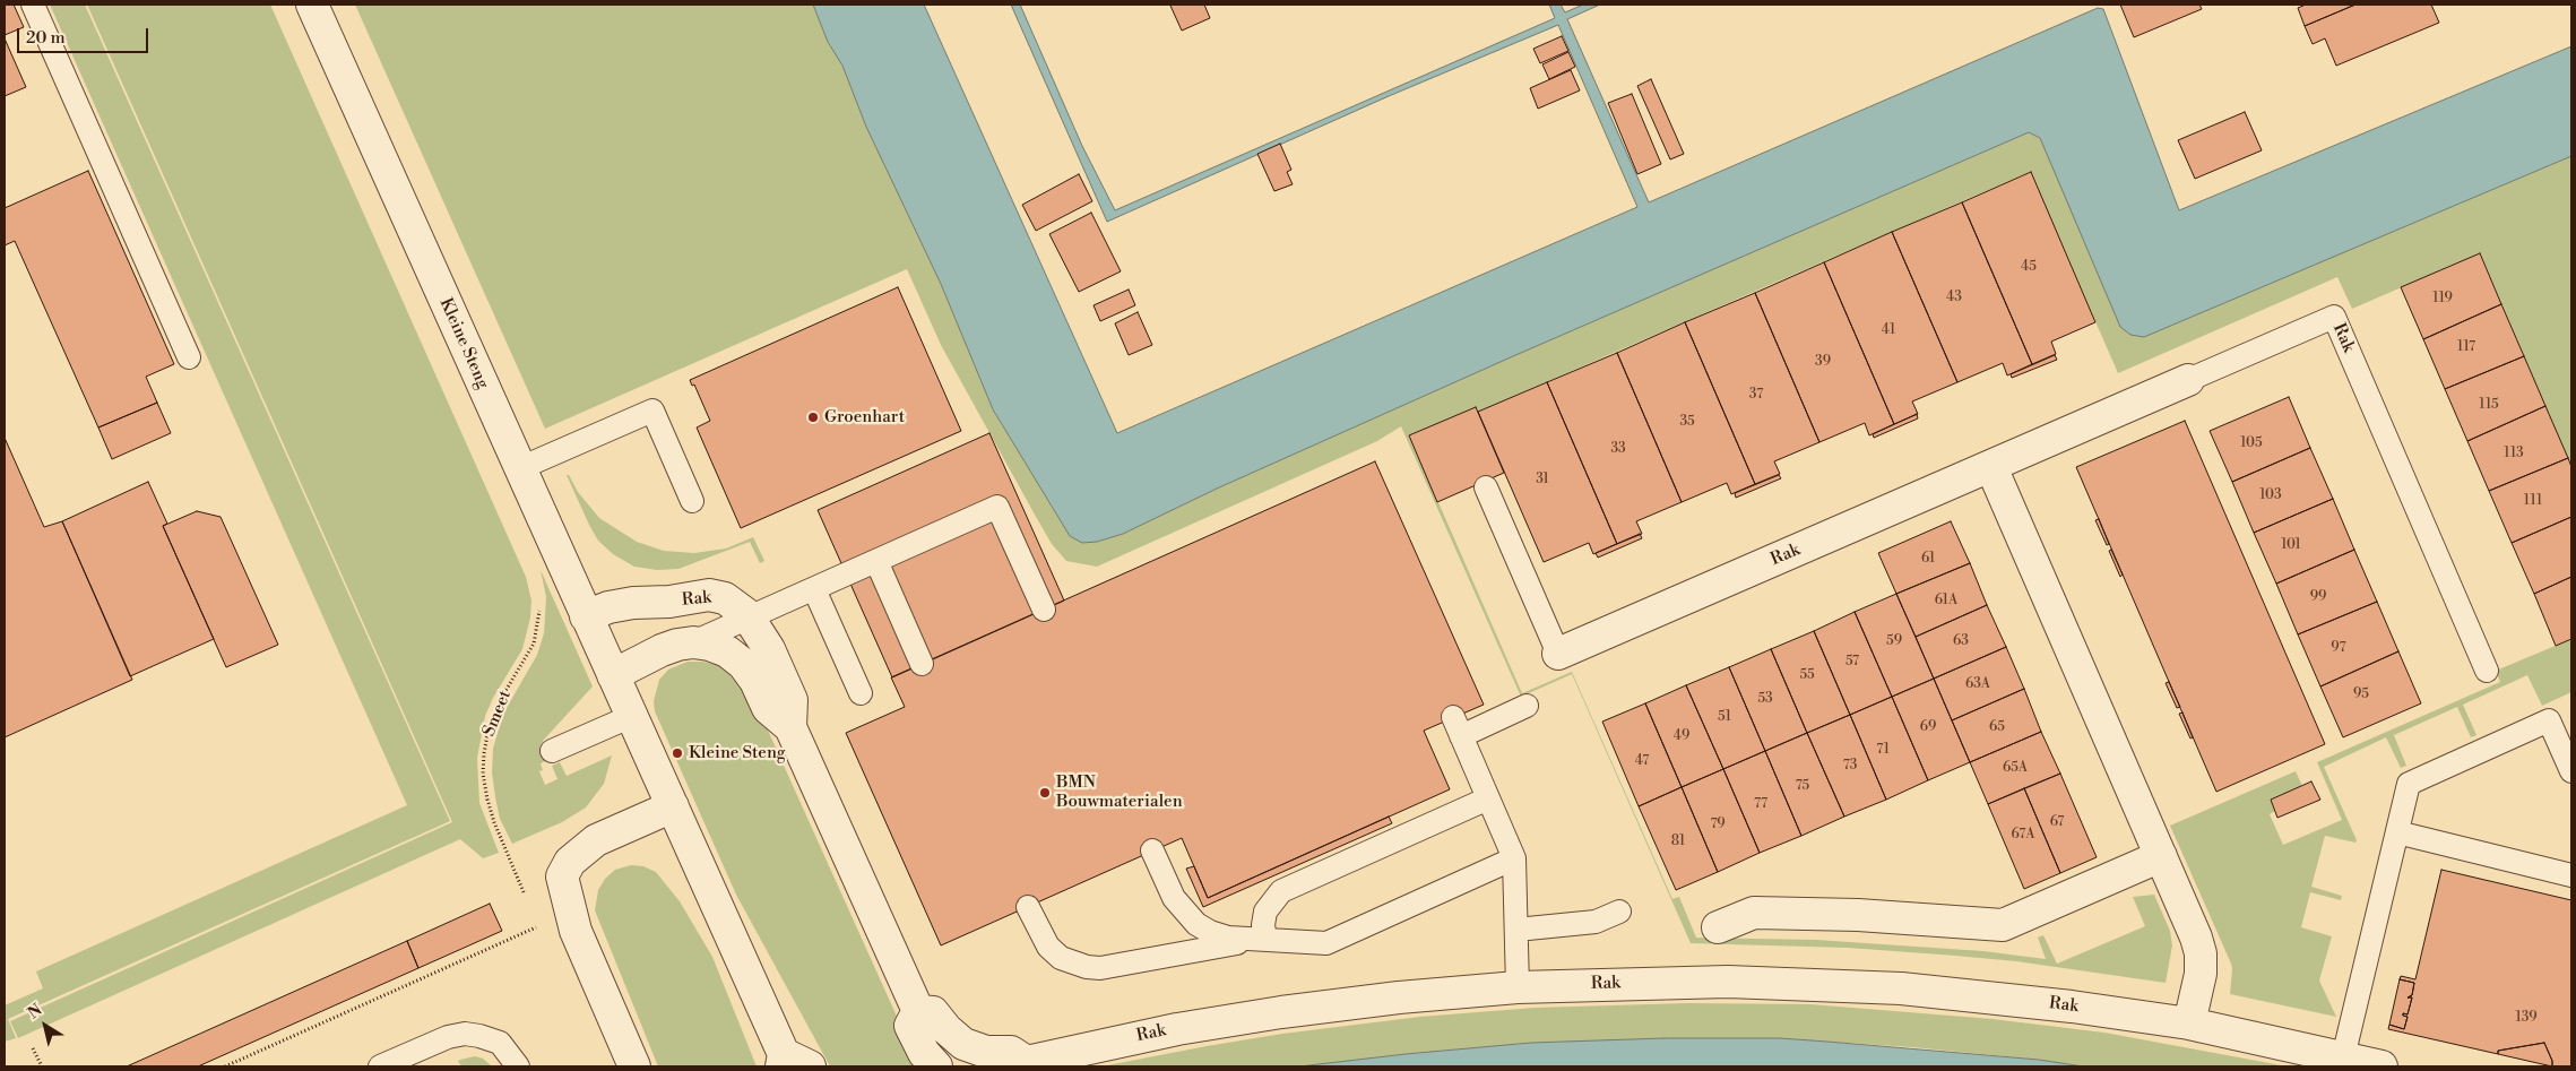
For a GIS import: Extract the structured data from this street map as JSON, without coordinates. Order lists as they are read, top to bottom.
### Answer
{
  "streets": {
    "street": ["Rak", "Kleine Steng"],
    "path": ["Smeet"]
  },
  "crossings": [
    ["Rak", "Kleine Steng"]
  ],
  "places": ["Groenhart", "Kleine Steng", "BMN Bouwmaterialen"],
  "house_numbers": [
    "45",
    "43",
    "119",
    "41",
    "117",
    "39",
    "37",
    "115",
    "35",
    "105",
    "33",
    "113",
    "31",
    "103",
    "111",
    "101",
    "61",
    "99",
    "61A",
    "59",
    "63",
    "97",
    "57",
    "55",
    "63A",
    "95",
    "53",
    "51",
    "69",
    "65",
    "49",
    "71",
    "47",
    "73",
    "65A",
    "75",
    "77",
    "67",
    "79",
    "67A",
    "81",
    "139"
  ],
  "scale_bar": "20 m",
  "north": "top left"
}
